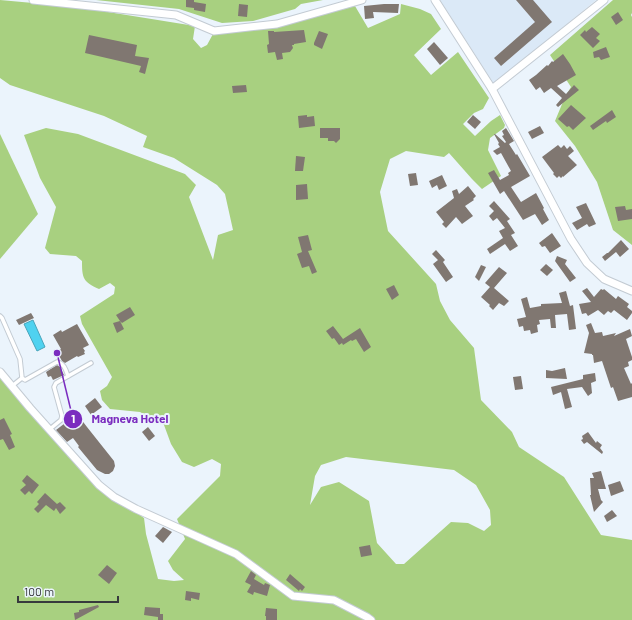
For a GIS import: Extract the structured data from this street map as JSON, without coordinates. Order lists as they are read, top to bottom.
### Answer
{
  "places": ["Magneva Hotel"],
  "scale_bar": "100 m"
}
